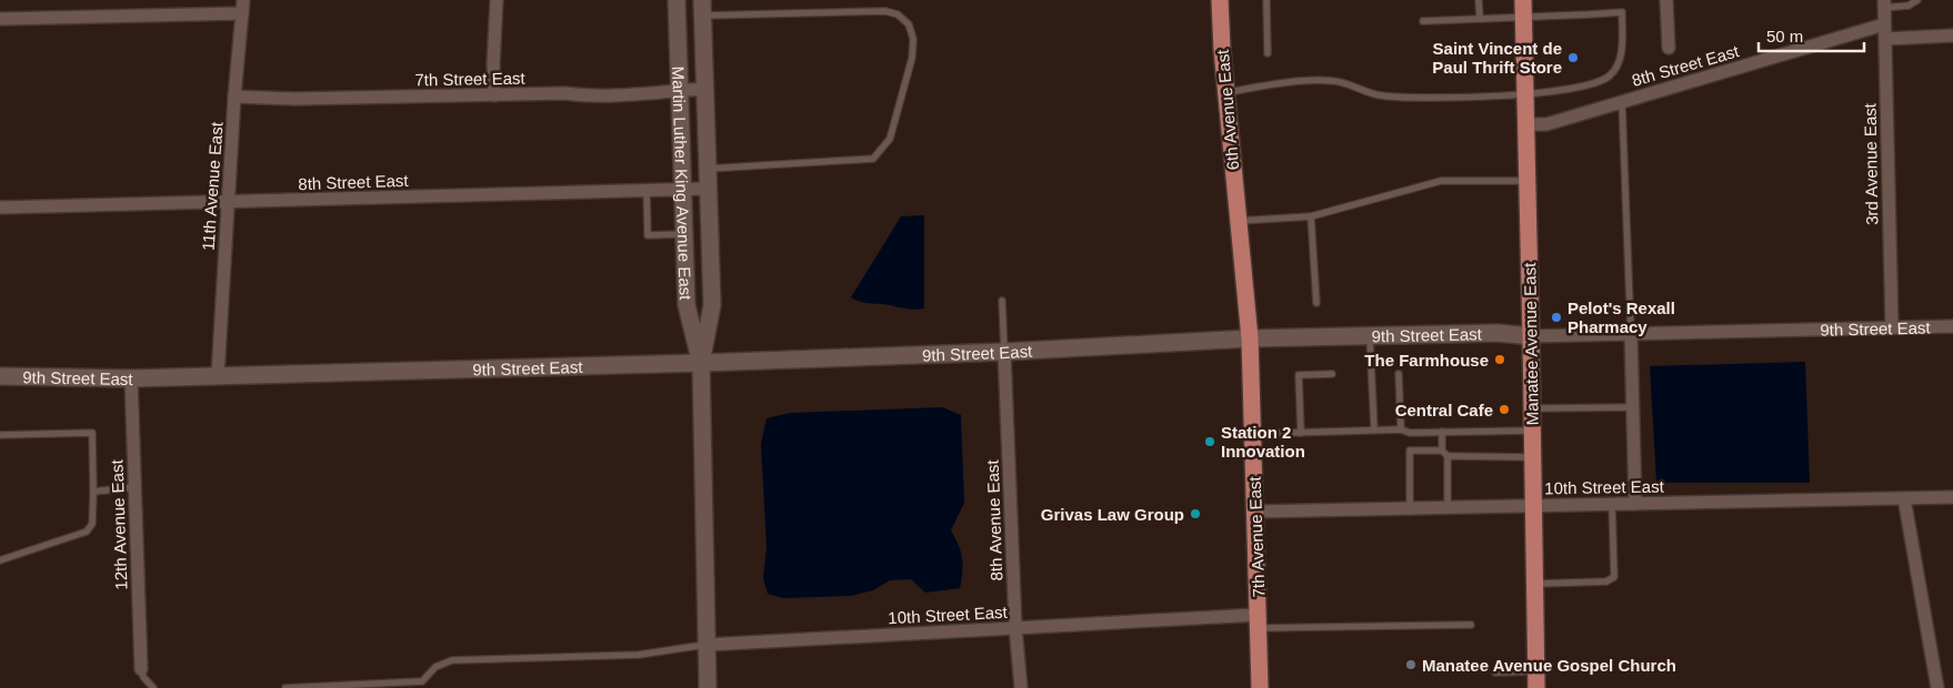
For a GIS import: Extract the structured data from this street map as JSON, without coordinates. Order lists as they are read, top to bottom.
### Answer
{
  "streets": {
    "main road": ["6th Avenue East", "Manatee Avenue East", "7th Avenue East"],
    "street": [
      "8th Street East",
      "7th Street East",
      "3rd Avenue East",
      "Martin Luther King Avenue East",
      "11th Avenue East",
      "9th Street East",
      "10th Street East",
      "8th Avenue East",
      "12th Avenue East"
    ]
  },
  "crossings": [
    ["8th Street East", "3rd Avenue East"],
    ["8th Street East", "Martin Luther King Avenue East"],
    ["8th Street East", "11th Avenue East"],
    ["8th Street East", "Manatee Avenue East"],
    ["7th Street East", "Martin Luther King Avenue East"],
    ["7th Street East", "11th Avenue East"],
    ["6th Avenue East", "7th Avenue East"],
    ["3rd Avenue East", "9th Street East"],
    ["Martin Luther King Avenue East", "9th Street East"],
    ["Martin Luther King Avenue East", "10th Street East"],
    ["11th Avenue East", "9th Street East"],
    ["9th Street East", "Manatee Avenue East"],
    ["9th Street East", "8th Avenue East"],
    ["9th Street East", "12th Avenue East"],
    ["9th Street East", "7th Avenue East"],
    ["Manatee Avenue East", "10th Street East"],
    ["10th Street East", "8th Avenue East"],
    ["10th Street East", "7th Avenue East"]
  ],
  "places": [
    "Saint Vincent de Paul Thrift Store",
    "Pelot's Rexall Pharmacy",
    "The Farmhouse",
    "Central Cafe",
    "Station 2 Innovation",
    "Grivas Law Group",
    "Manatee Avenue Gospel Church"
  ],
  "scale_bar": "50 m"
}
